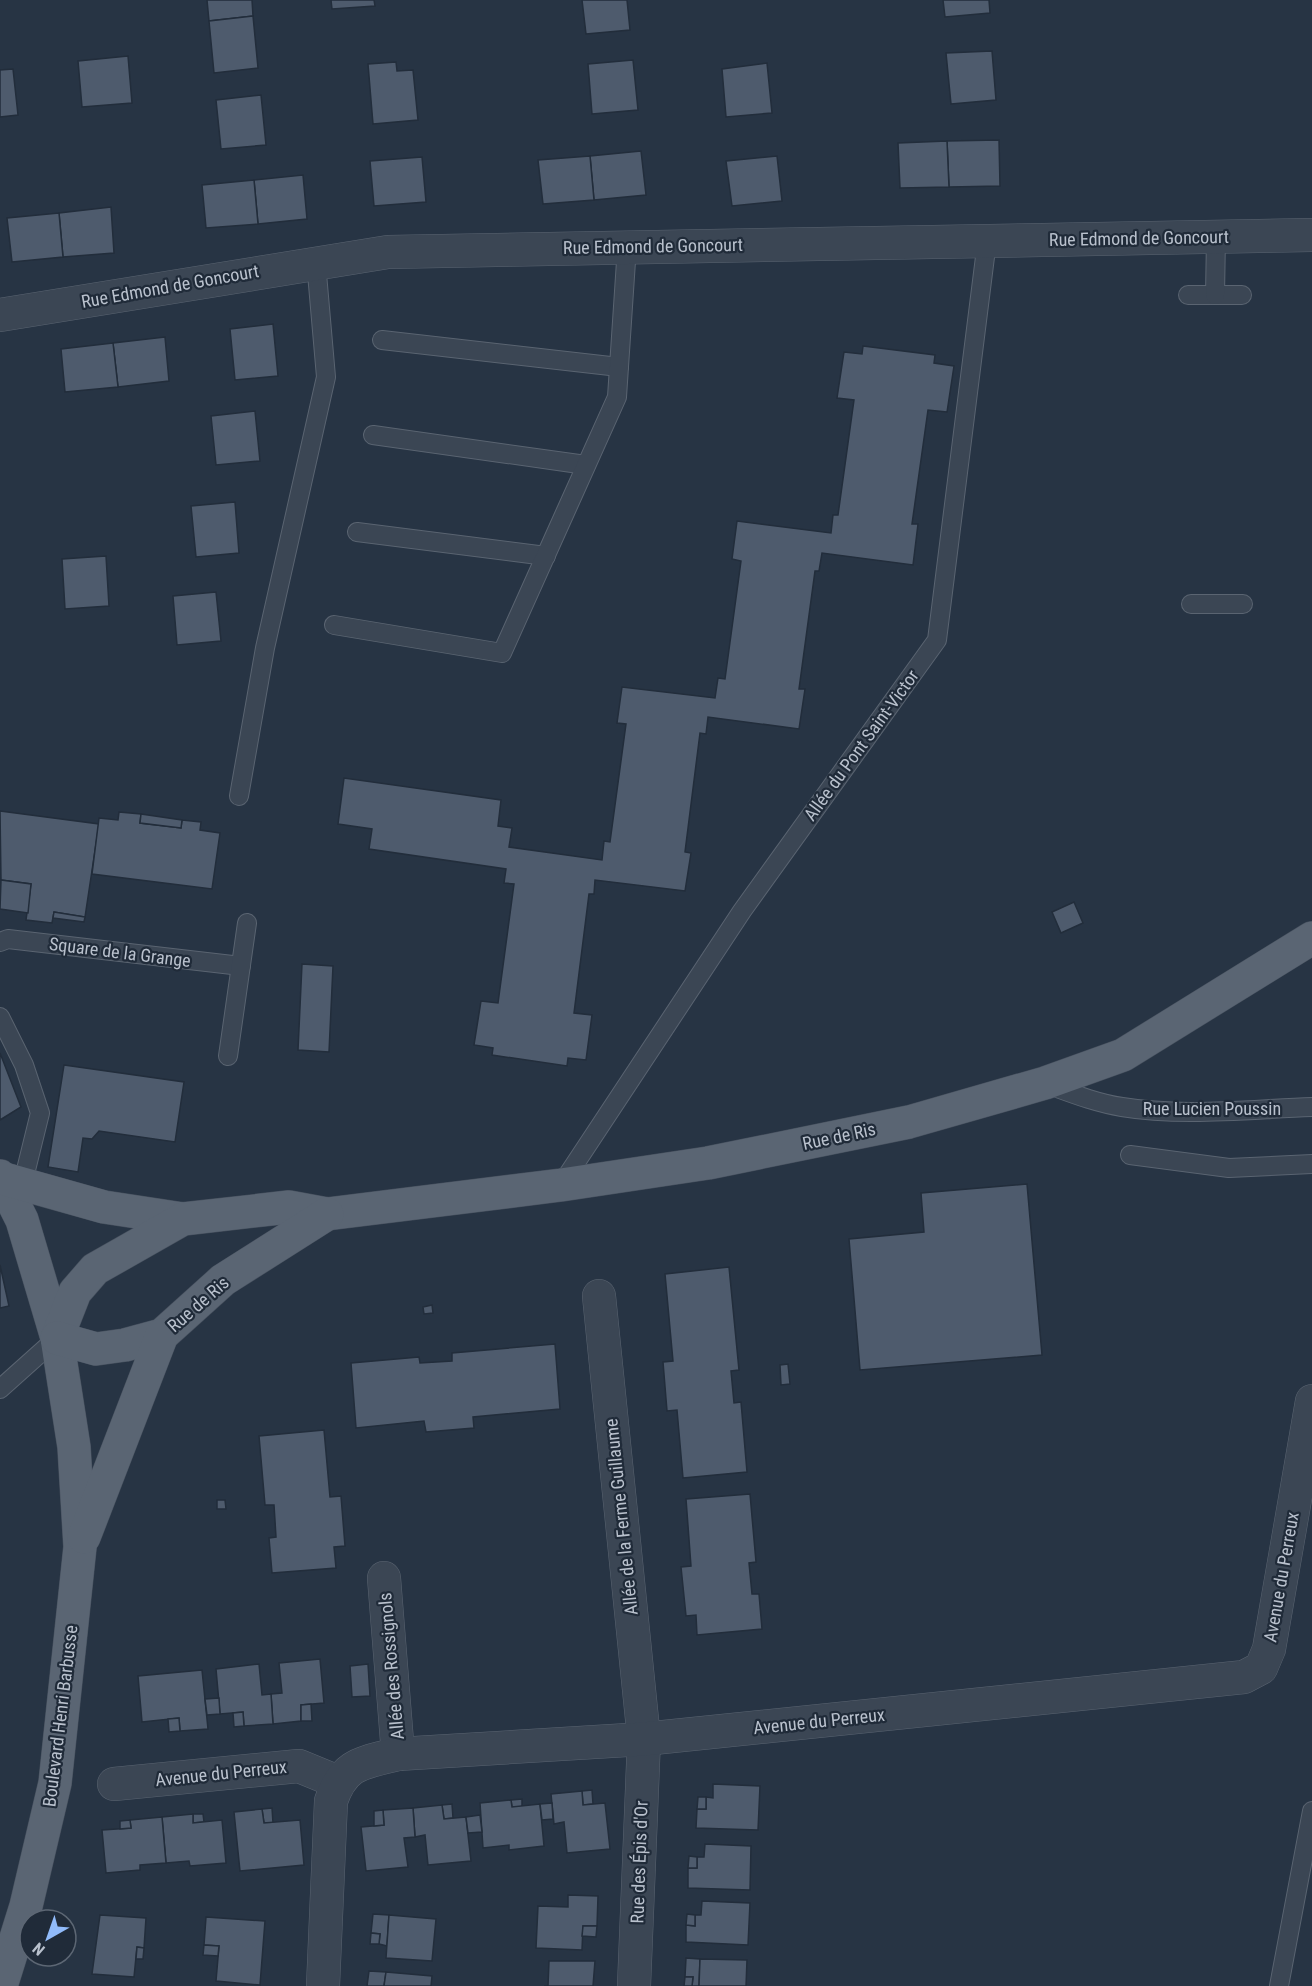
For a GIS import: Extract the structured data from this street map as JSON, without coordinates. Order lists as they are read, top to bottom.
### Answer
{
  "streets": {
    "main road": ["Rue de Ris", "Boulevard Henri Barbusse"],
    "street": [
      "Rue Edmond de Goncourt",
      "Allée de la Ferme Guillaume",
      "Avenue du Perreux",
      "Allée des Rossignols",
      "Rue des Épis d'Or"
    ],
    "lane": ["Allée du Pont Saint-Victor", "Square de la Grange", "Rue Lucien Poussin"]
  },
  "crossings": [
    ["Rue Edmond de Goncourt", "Allée du Pont Saint-Victor"],
    ["Allée du Pont Saint-Victor", "Rue de Ris"],
    ["Rue Lucien Poussin", "Rue de Ris"],
    ["Rue de Ris", "Boulevard Henri Barbusse"],
    ["Allée de la Ferme Guillaume", "Avenue du Perreux"],
    ["Allée de la Ferme Guillaume", "Rue des Épis d'Or"],
    ["Avenue du Perreux", "Allée des Rossignols"],
    ["Avenue du Perreux", "Rue des Épis d'Or"]
  ],
  "north": "bottom left"
}
